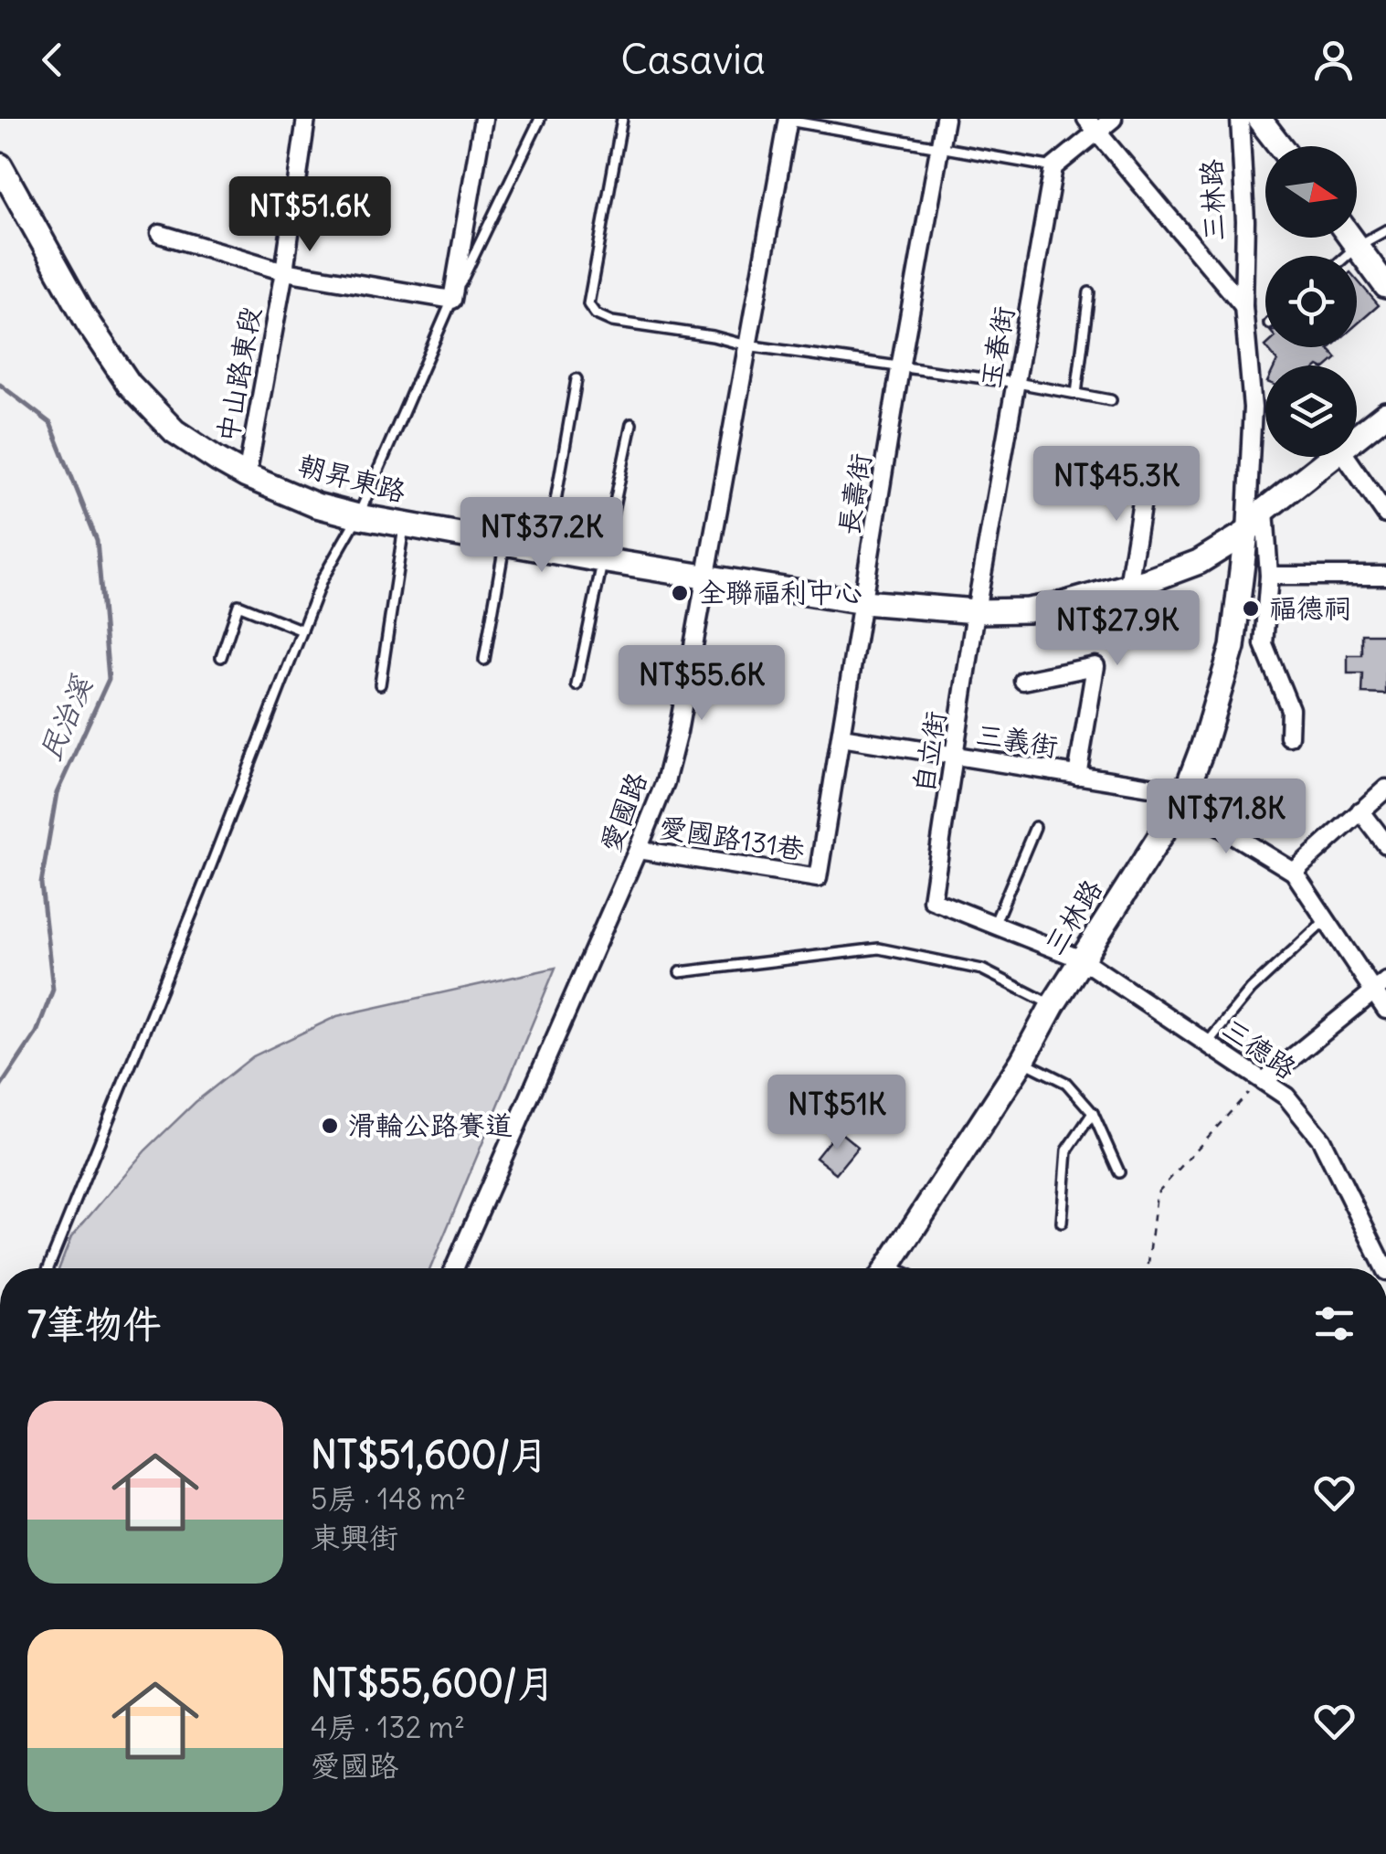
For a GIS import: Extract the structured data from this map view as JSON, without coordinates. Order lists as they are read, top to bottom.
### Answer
{
  "streets": {
    "street": [
      "三林路",
      "玉春街",
      "中山路東段",
      "朝昇東路",
      "長壽街",
      "三義街",
      "自立街",
      "愛國路",
      "愛國路131巷",
      "三德路"
    ]
  },
  "crossings": [
    ["三林路", "朝昇東路"],
    ["三林路", "三義街"],
    ["三林路", "三德路"],
    ["玉春街", "朝昇東路"],
    ["玉春街", "自立街"],
    ["中山路東段", "朝昇東路"],
    ["朝昇東路", "長壽街"],
    ["朝昇東路", "自立街"],
    ["朝昇東路", "愛國路"],
    ["長壽街", "三義街"],
    ["長壽街", "愛國路131巷"],
    ["三義街", "自立街"],
    ["自立街", "三德路"],
    ["愛國路", "愛國路131巷"]
  ],
  "water": ["民治溪"],
  "places": ["全聯福利中心", "福德祠", "滑輪公路賽道"],
  "north": "right",
  "page": {
    "header": "Casavia",
    "price": [
      "NT$51.6K",
      "NT$45.3K",
      "NT$37.2K",
      "NT$27.9K",
      "NT$55.6K",
      "NT$71.8K",
      "NT$51K"
    ],
    "heading": "7筆物件",
    "list": [
      {
        "name": "NT$51,600/月",
        "note": "5房 · 148 m² · 東興街"
      },
      {
        "name": "NT$55,600/月",
        "note": "4房 · 132 m² · 愛國路"
      }
    ]
  }
}
